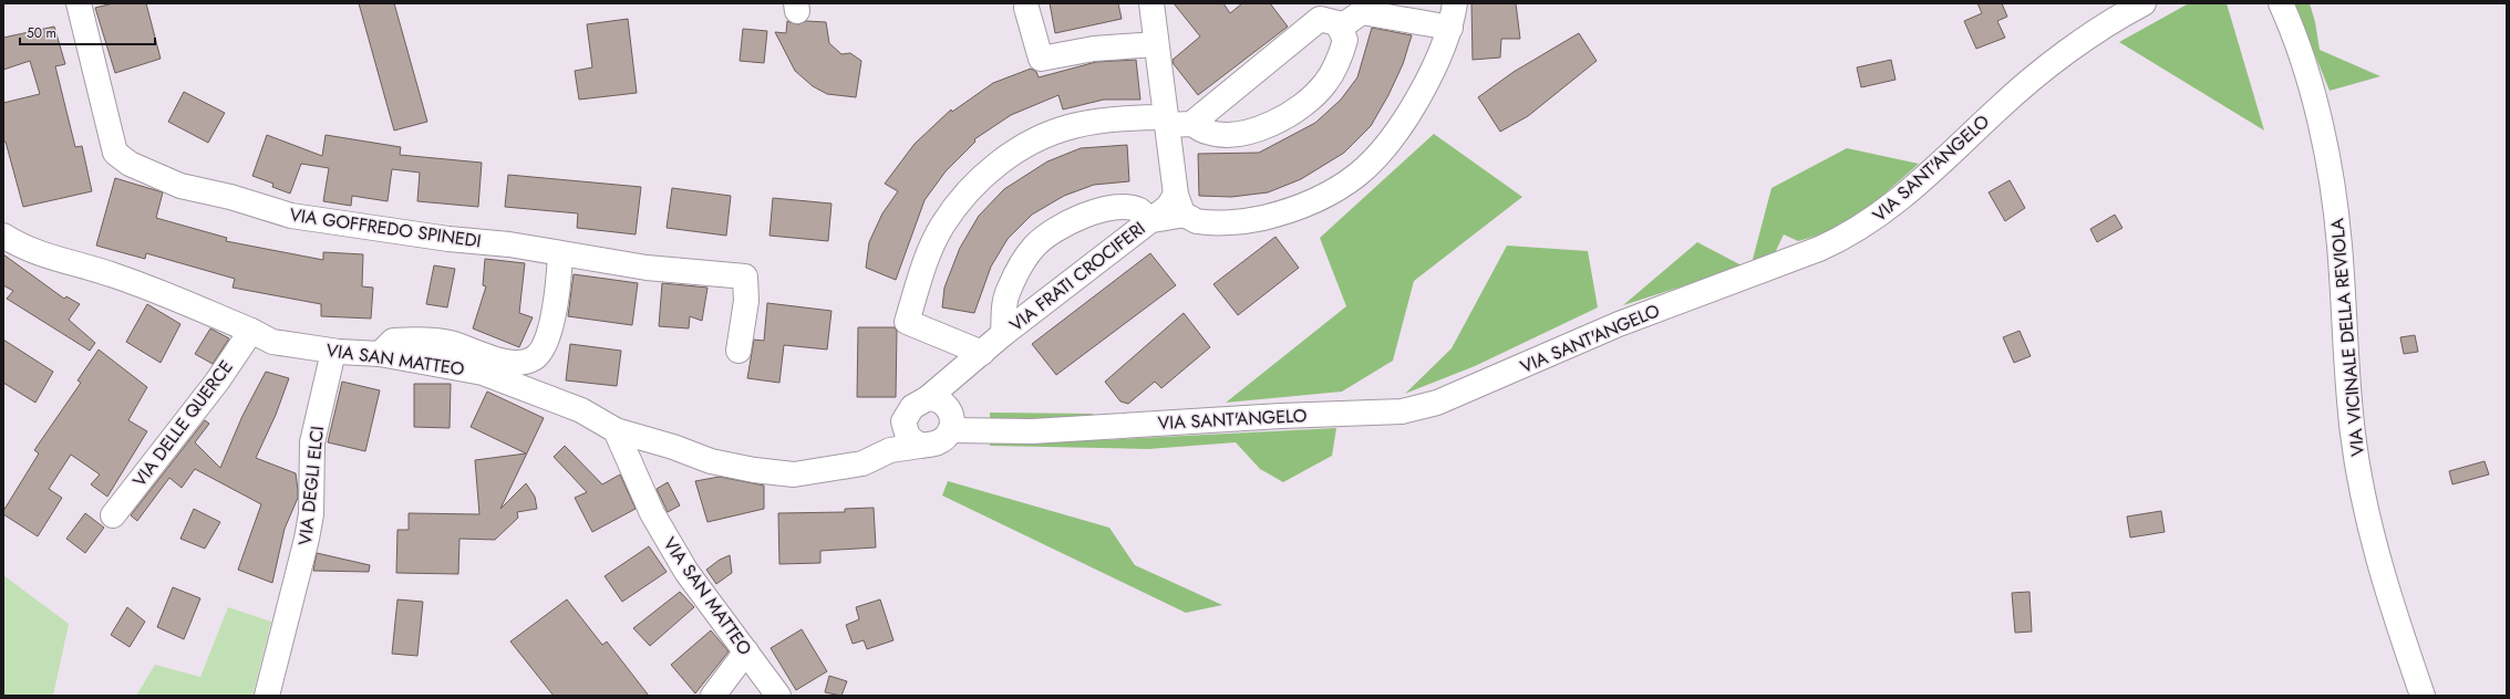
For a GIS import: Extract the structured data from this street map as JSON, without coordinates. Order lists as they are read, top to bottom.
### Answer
{
  "streets": {
    "street": [
      "VIA SANT'ANGELO",
      "VIA GOFFREDO SPINEDI",
      "VIA FRATI CROCIFERI",
      "VIA VICINALE DELLA REVIOLA",
      "VIA SAN MATTEO",
      "VIA DELLE QUERCE",
      "VIA DEGLI ELCI"
    ]
  },
  "crossings": [
    ["VIA SANT'ANGELO", "VIA FRATI CROCIFERI"],
    ["VIA SAN MATTEO", "VIA DELLE QUERCE"],
    ["VIA SAN MATTEO", "VIA DEGLI ELCI"]
  ],
  "scale_bar": "50 m"
}
